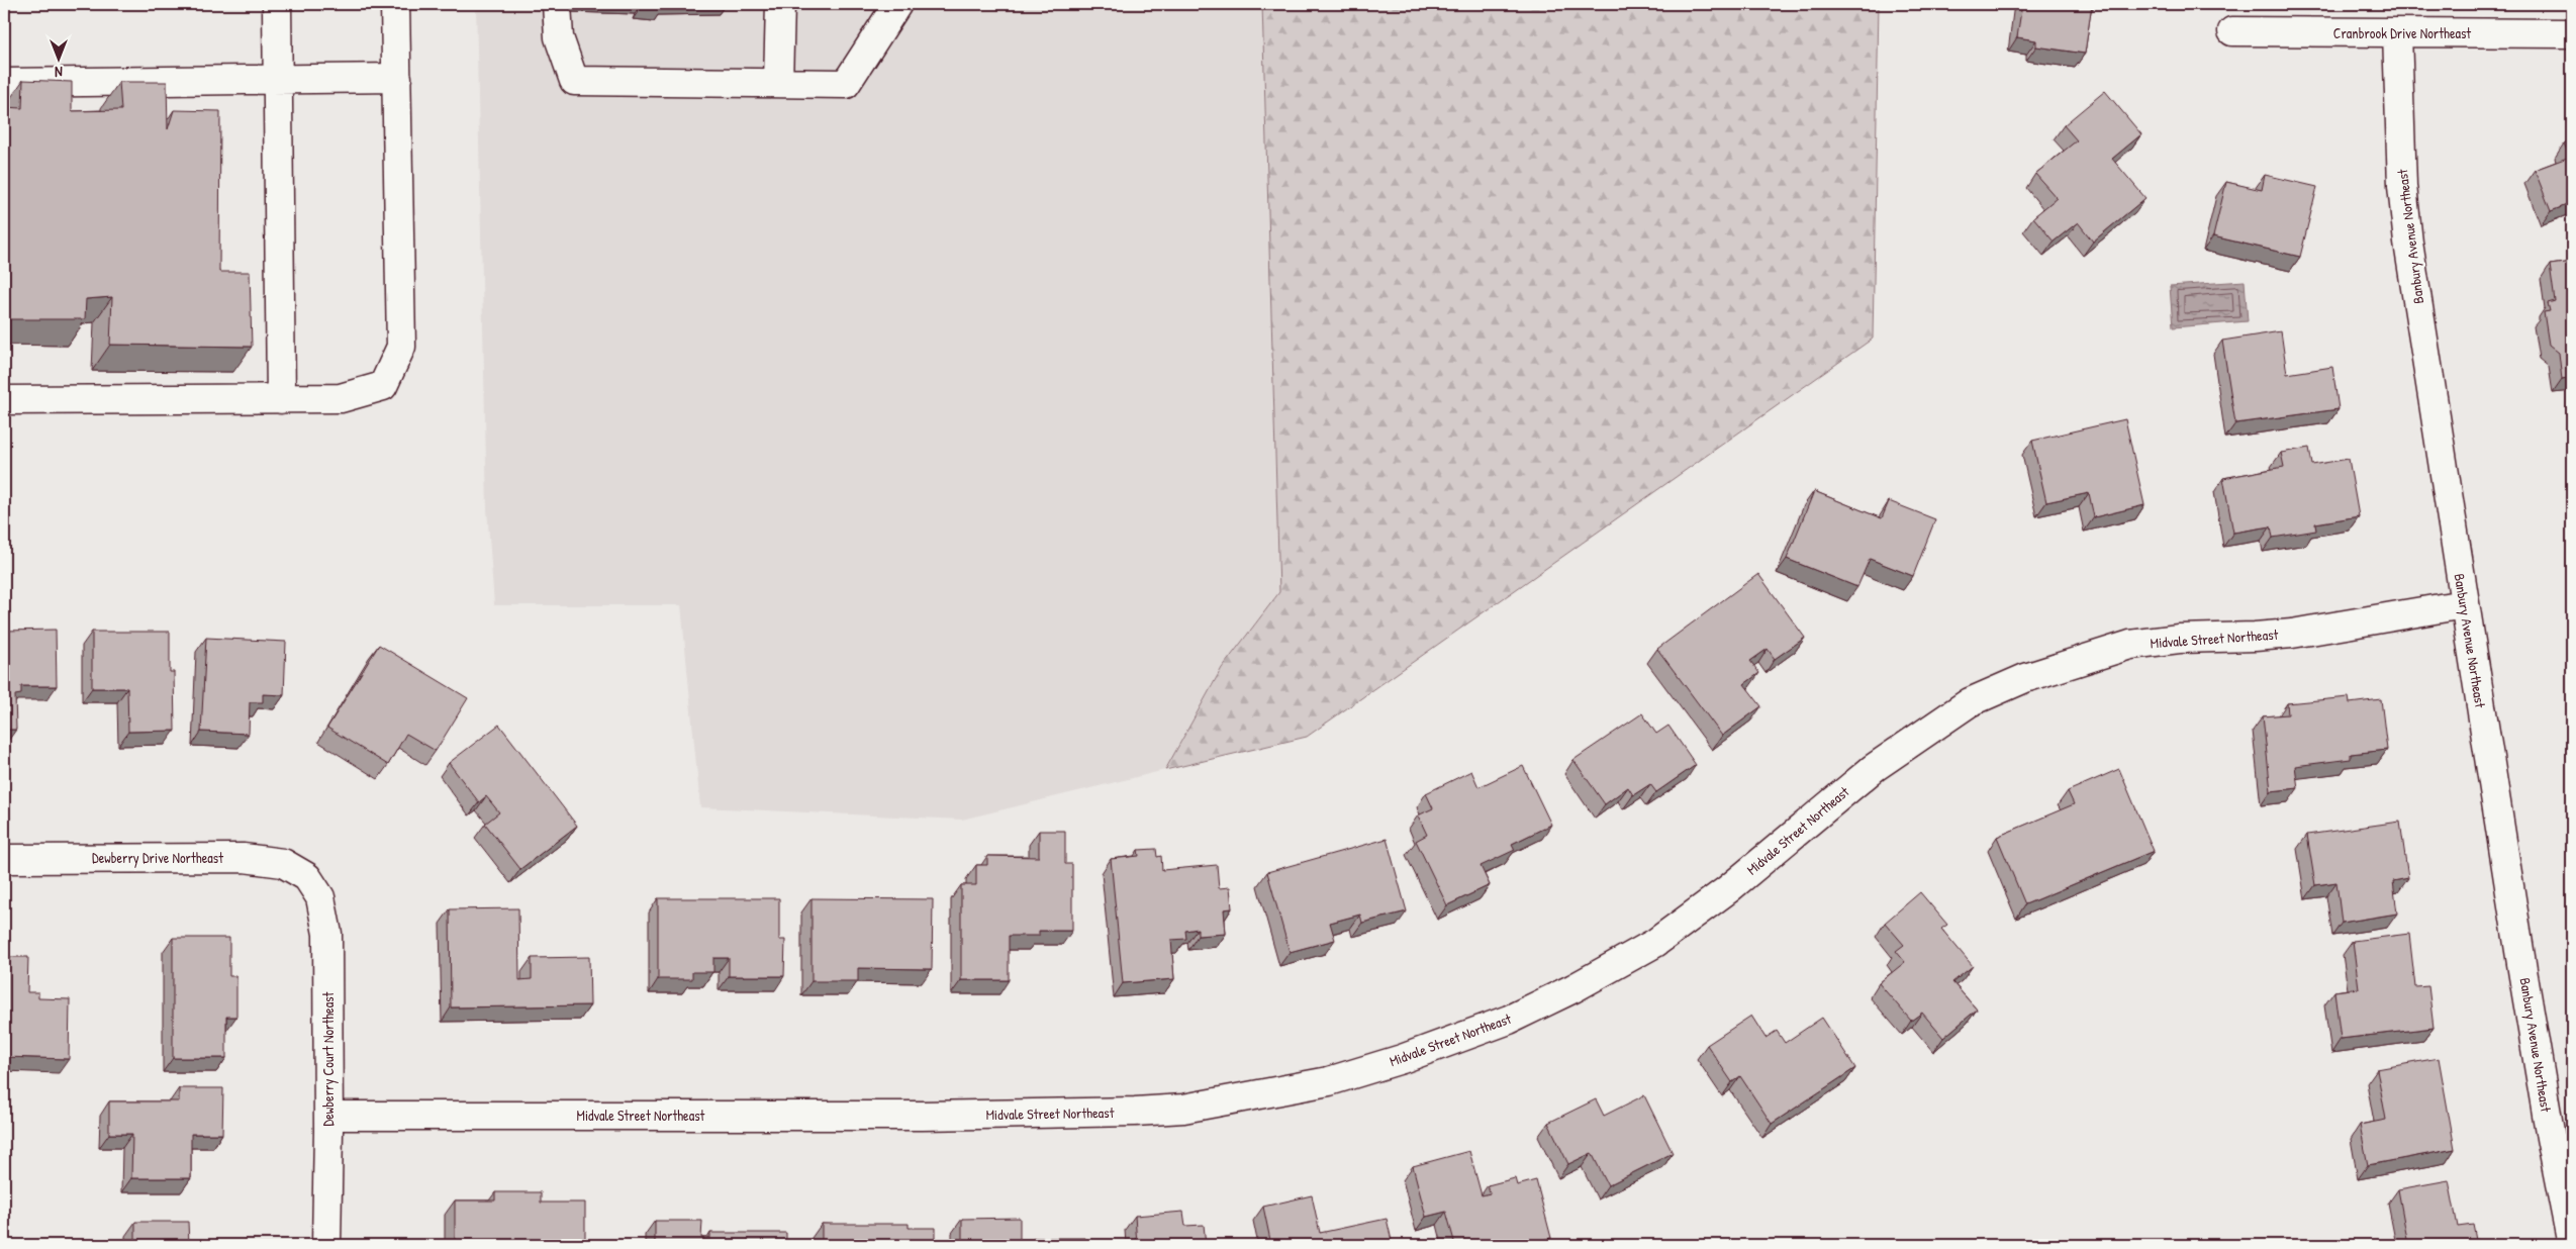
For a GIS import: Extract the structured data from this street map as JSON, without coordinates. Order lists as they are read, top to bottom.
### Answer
{
  "streets": {
    "street": [
      "Cranbrook Drive Northeast",
      "Banbury Avenue Northeast",
      "Midvale Street Northeast",
      "Dewberry Drive Northeast",
      "Dewberry Court Northeast"
    ]
  },
  "crossings": [
    ["Cranbrook Drive Northeast", "Banbury Avenue Northeast"],
    ["Banbury Avenue Northeast", "Midvale Street Northeast"],
    ["Midvale Street Northeast", "Dewberry Court Northeast"],
    ["Dewberry Drive Northeast", "Dewberry Court Northeast"]
  ],
  "north": "bottom"
}
